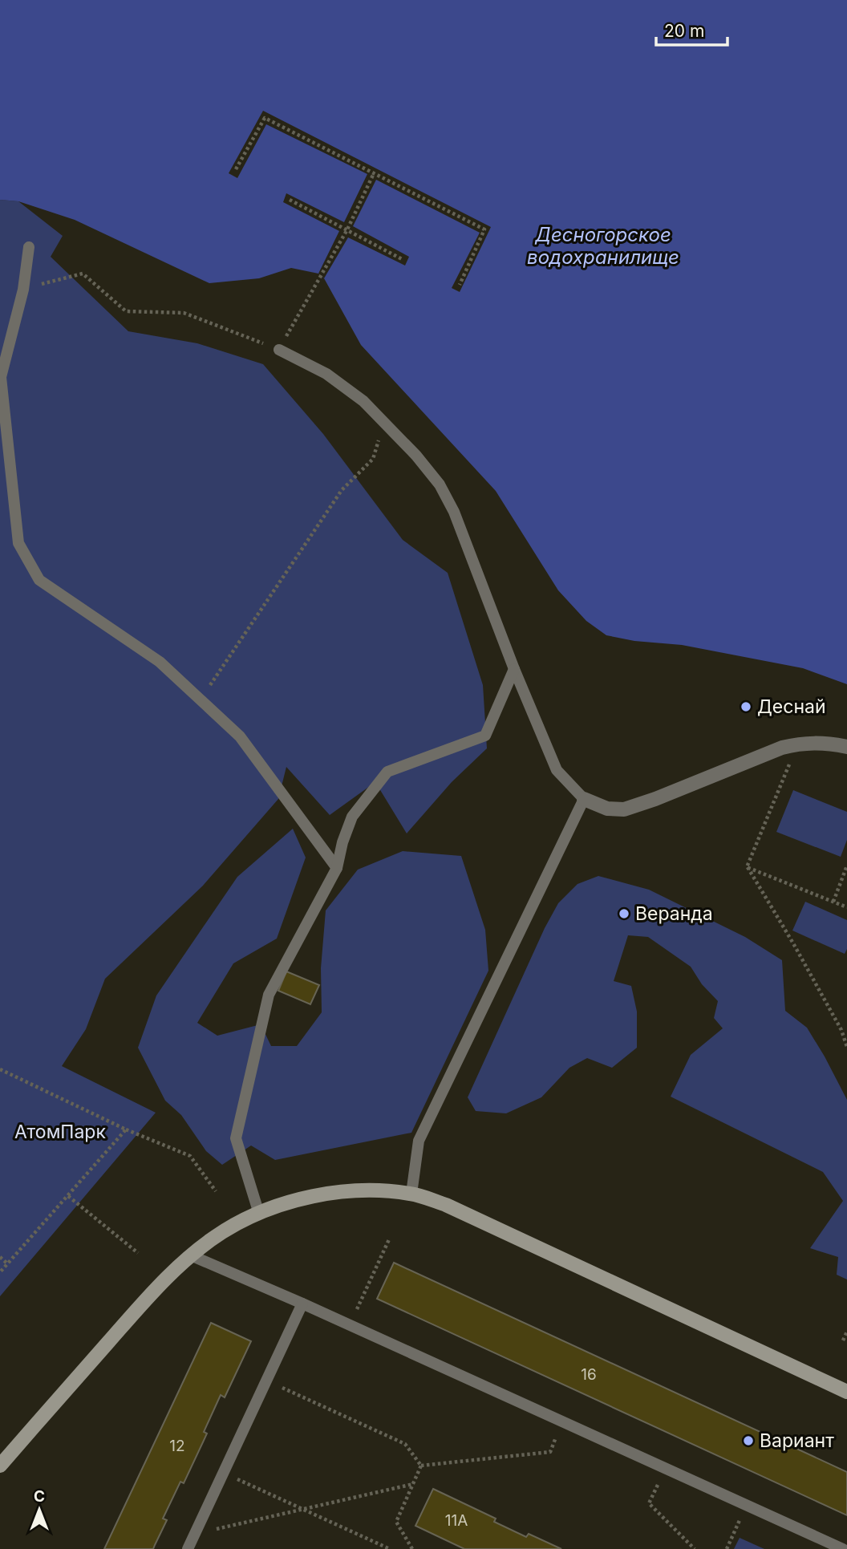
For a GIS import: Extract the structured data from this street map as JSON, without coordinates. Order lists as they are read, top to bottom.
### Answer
{
  "water": ["Десногорское водохранилище"],
  "parks": ["АтомПарк"],
  "places": ["Деснай", "Веранда", "Вариант"],
  "house_numbers": ["16", "12", "11А"],
  "scale_bar": "20 m",
  "north": "top"
}
